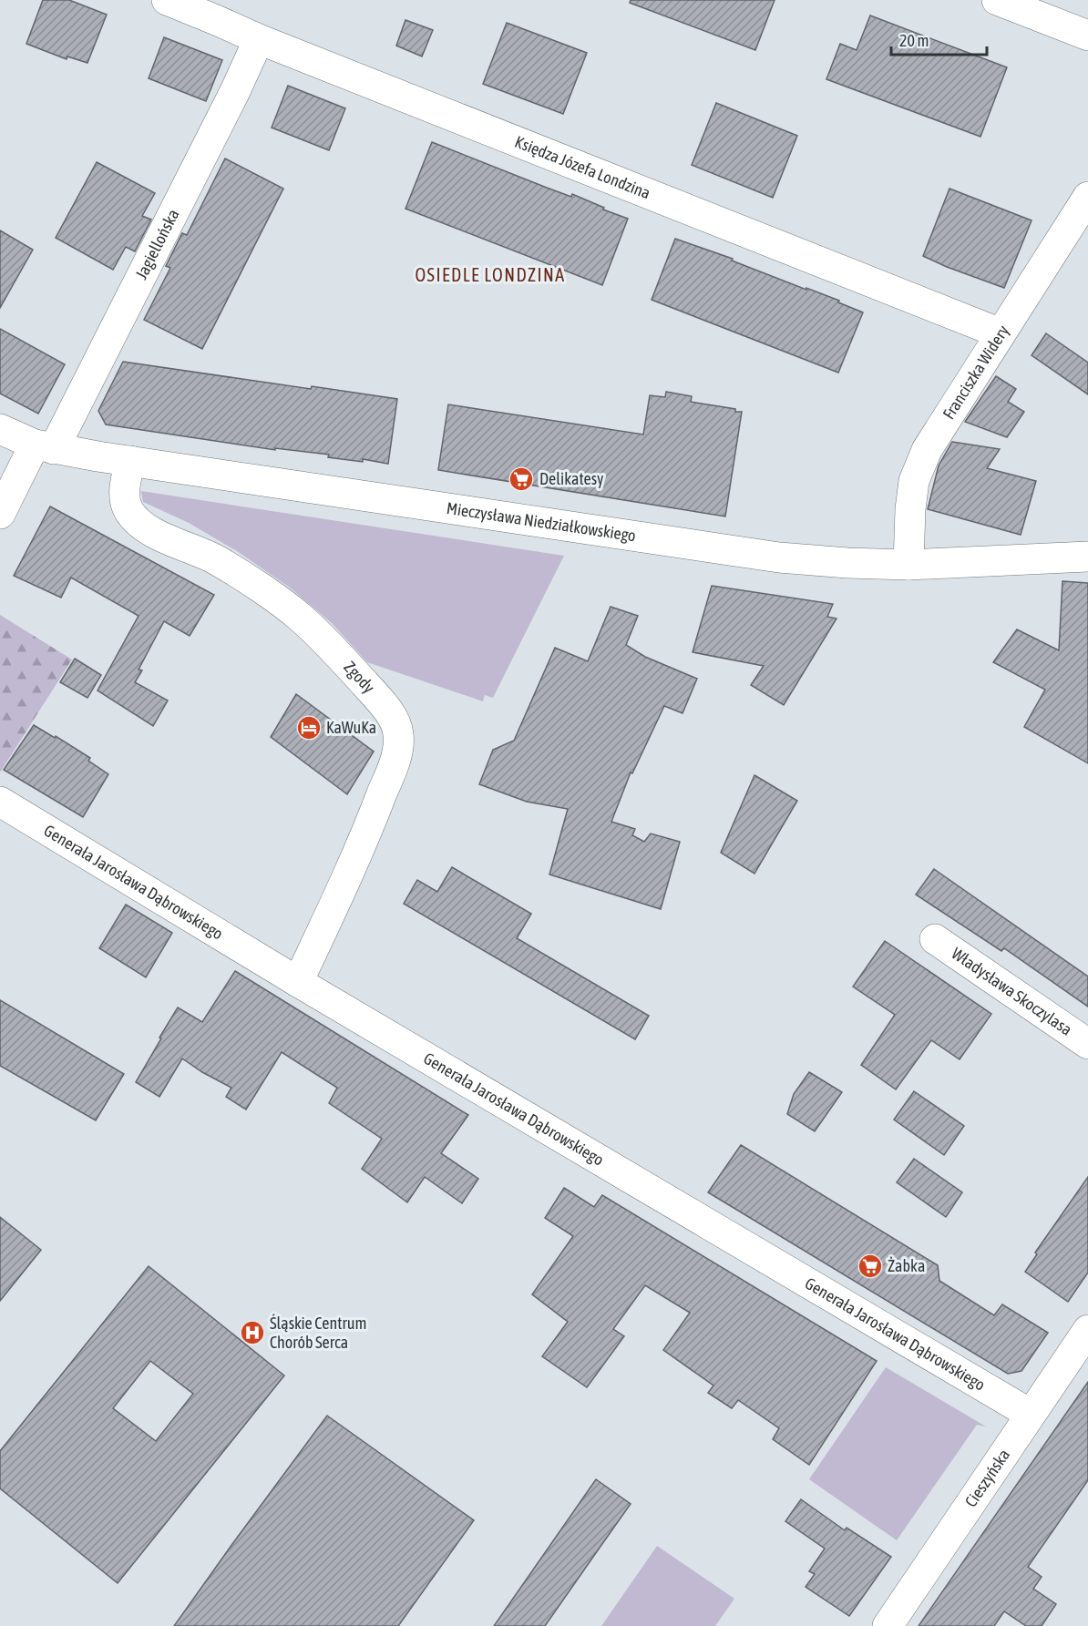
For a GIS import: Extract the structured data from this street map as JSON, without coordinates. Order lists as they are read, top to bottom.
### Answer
{
  "streets": {
    "street": [
      "Księdza Józefa Londzina",
      "Jagiellońska",
      "Franciszka Widery",
      "Mieczysława Niedziałkowskiego",
      "Zgody",
      "Generała Jarosława Dąbrowskiego",
      "Władysława Skoczylasa",
      "Cieszyńska"
    ]
  },
  "crossings": [
    ["Księdza Józefa Londzina", "Jagiellońska"],
    ["Księdza Józefa Londzina", "Franciszka Widery"],
    ["Jagiellońska", "Mieczysława Niedziałkowskiego"],
    ["Franciszka Widery", "Mieczysława Niedziałkowskiego"],
    ["Mieczysława Niedziałkowskiego", "Zgody"],
    ["Zgody", "Generała Jarosława Dąbrowskiego"],
    ["Generała Jarosława Dąbrowskiego", "Cieszyńska"]
  ],
  "districts": ["OSIEDLE LONDZINA"],
  "places": {
    "supermarket": ["Delikatesy", "Żabka"],
    "hotel": ["KaWuKa"],
    "hospital": ["Śląskie Centrum Chorób Serca"]
  },
  "scale_bar": "20 m"
}
